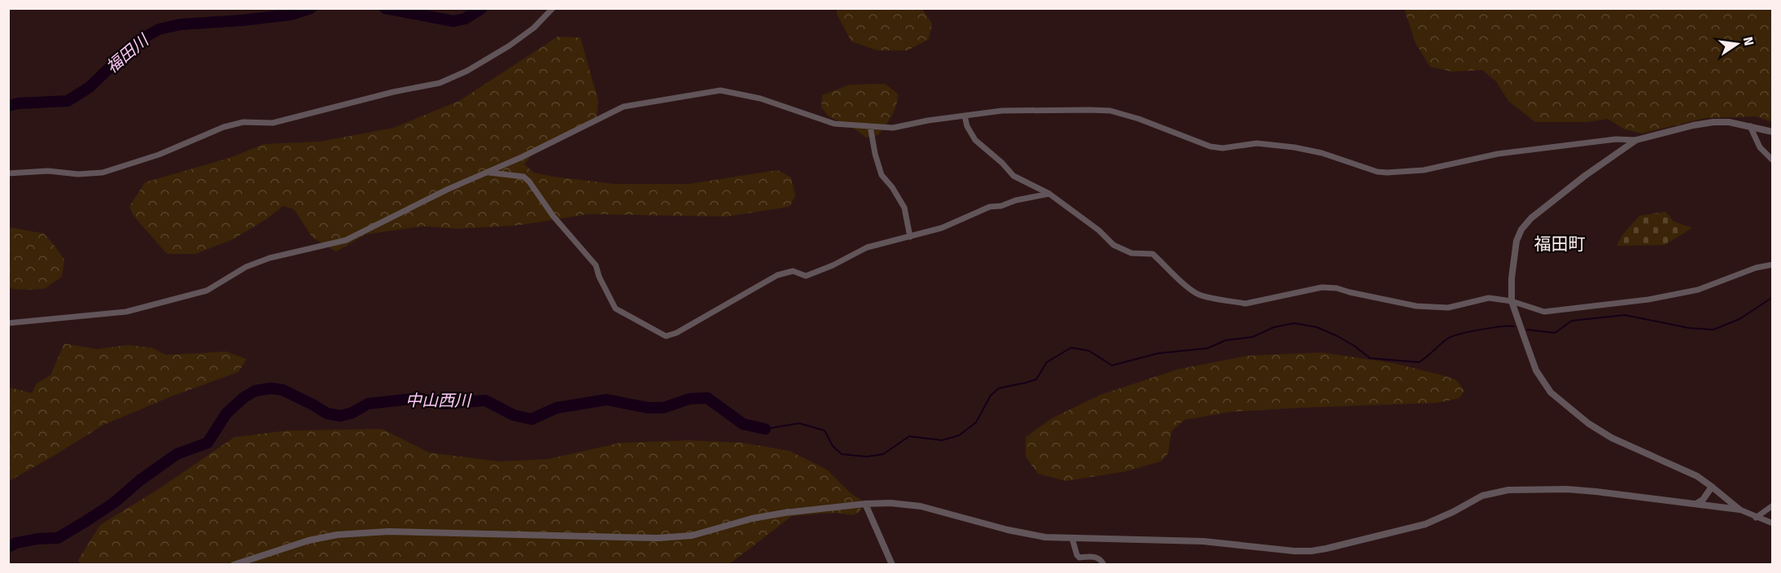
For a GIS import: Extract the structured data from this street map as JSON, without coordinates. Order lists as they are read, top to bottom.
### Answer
{
  "districts": ["福田町"],
  "water": ["福田川", "中山西川"],
  "north": "right"
}
